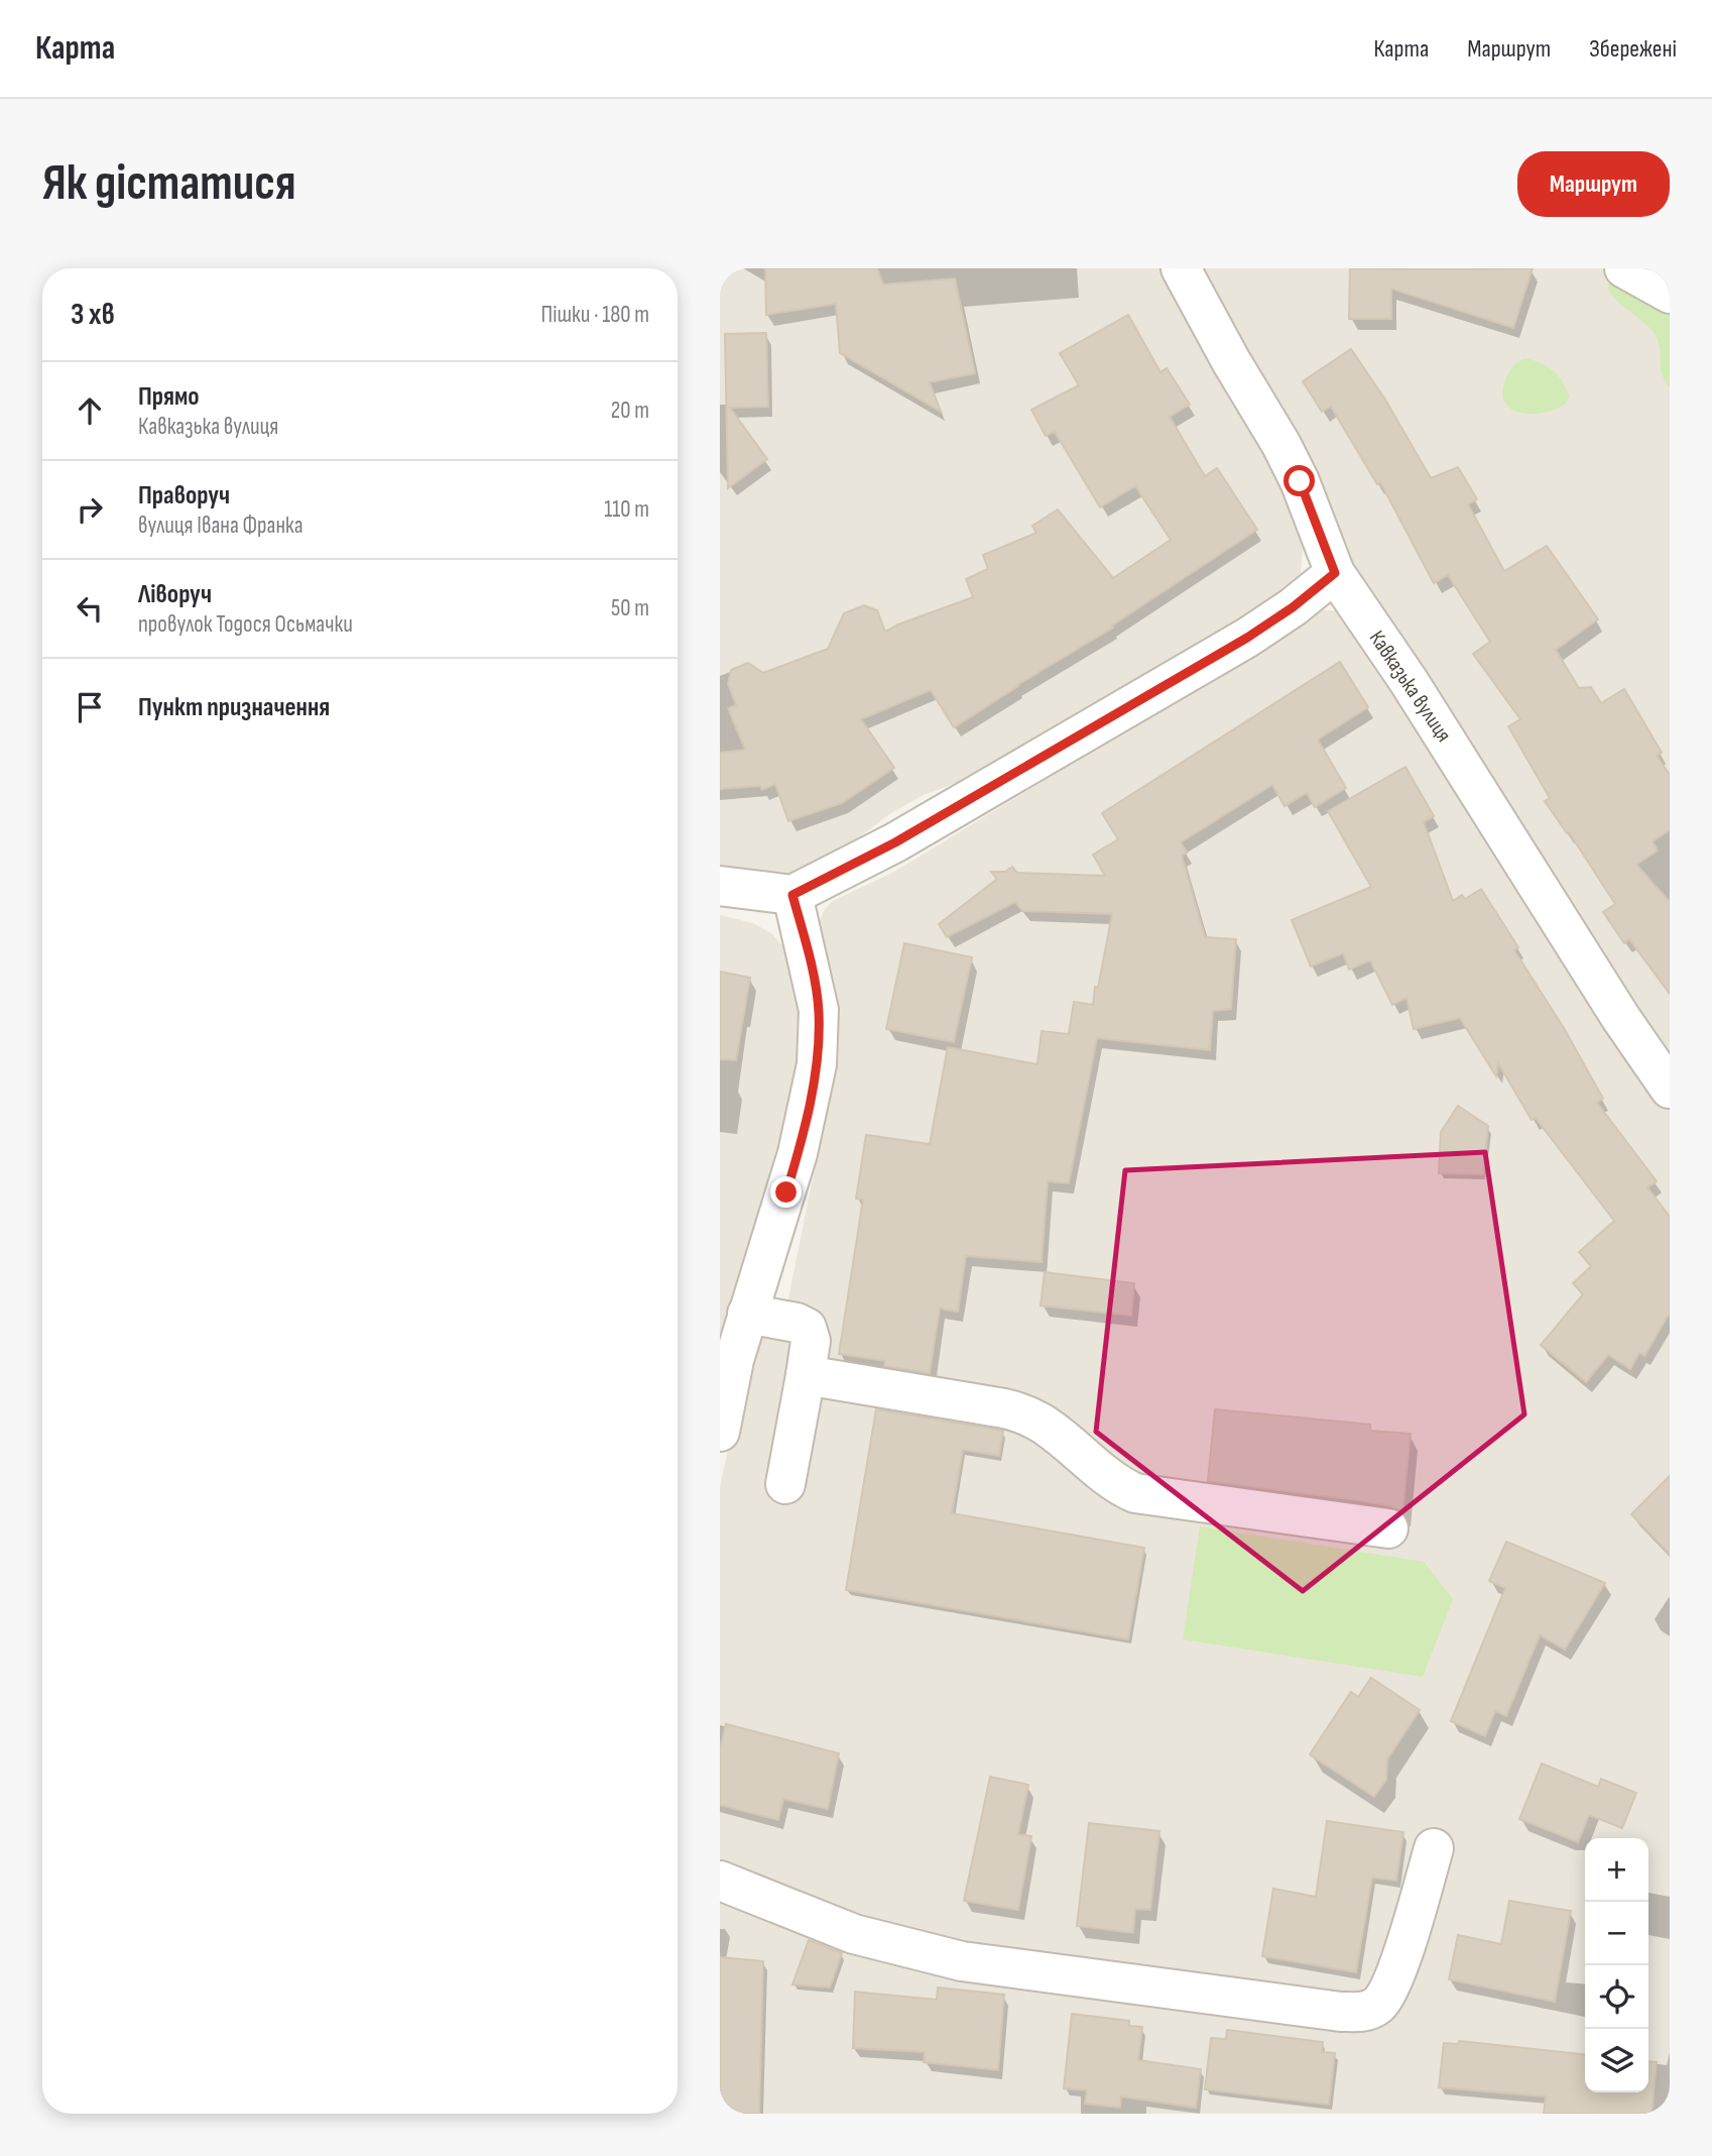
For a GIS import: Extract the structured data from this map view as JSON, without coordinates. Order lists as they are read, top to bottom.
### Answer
{
  "streets": {
    "street": ["Кавказька вулиця"]
  },
  "page": {
    "header": "Карта",
    "nav": ["Карта", "Маршрут", "Збережені"],
    "buttons": "Маршрут",
    "title": "Як дістатися",
    "heading": ["3 хв", "Пішки · 180 m"],
    "list": [
      ["Прямо", "Кавказька вулиця", "20 m"],
      ["Праворуч", "вулиця Івана Франка", "110 m"],
      ["Ліворуч", "провулок Тодося Осьмачки", "50 m"],
      "Пункт призначення"
    ],
    "map_buttons": ["+", "−"]
  }
}
